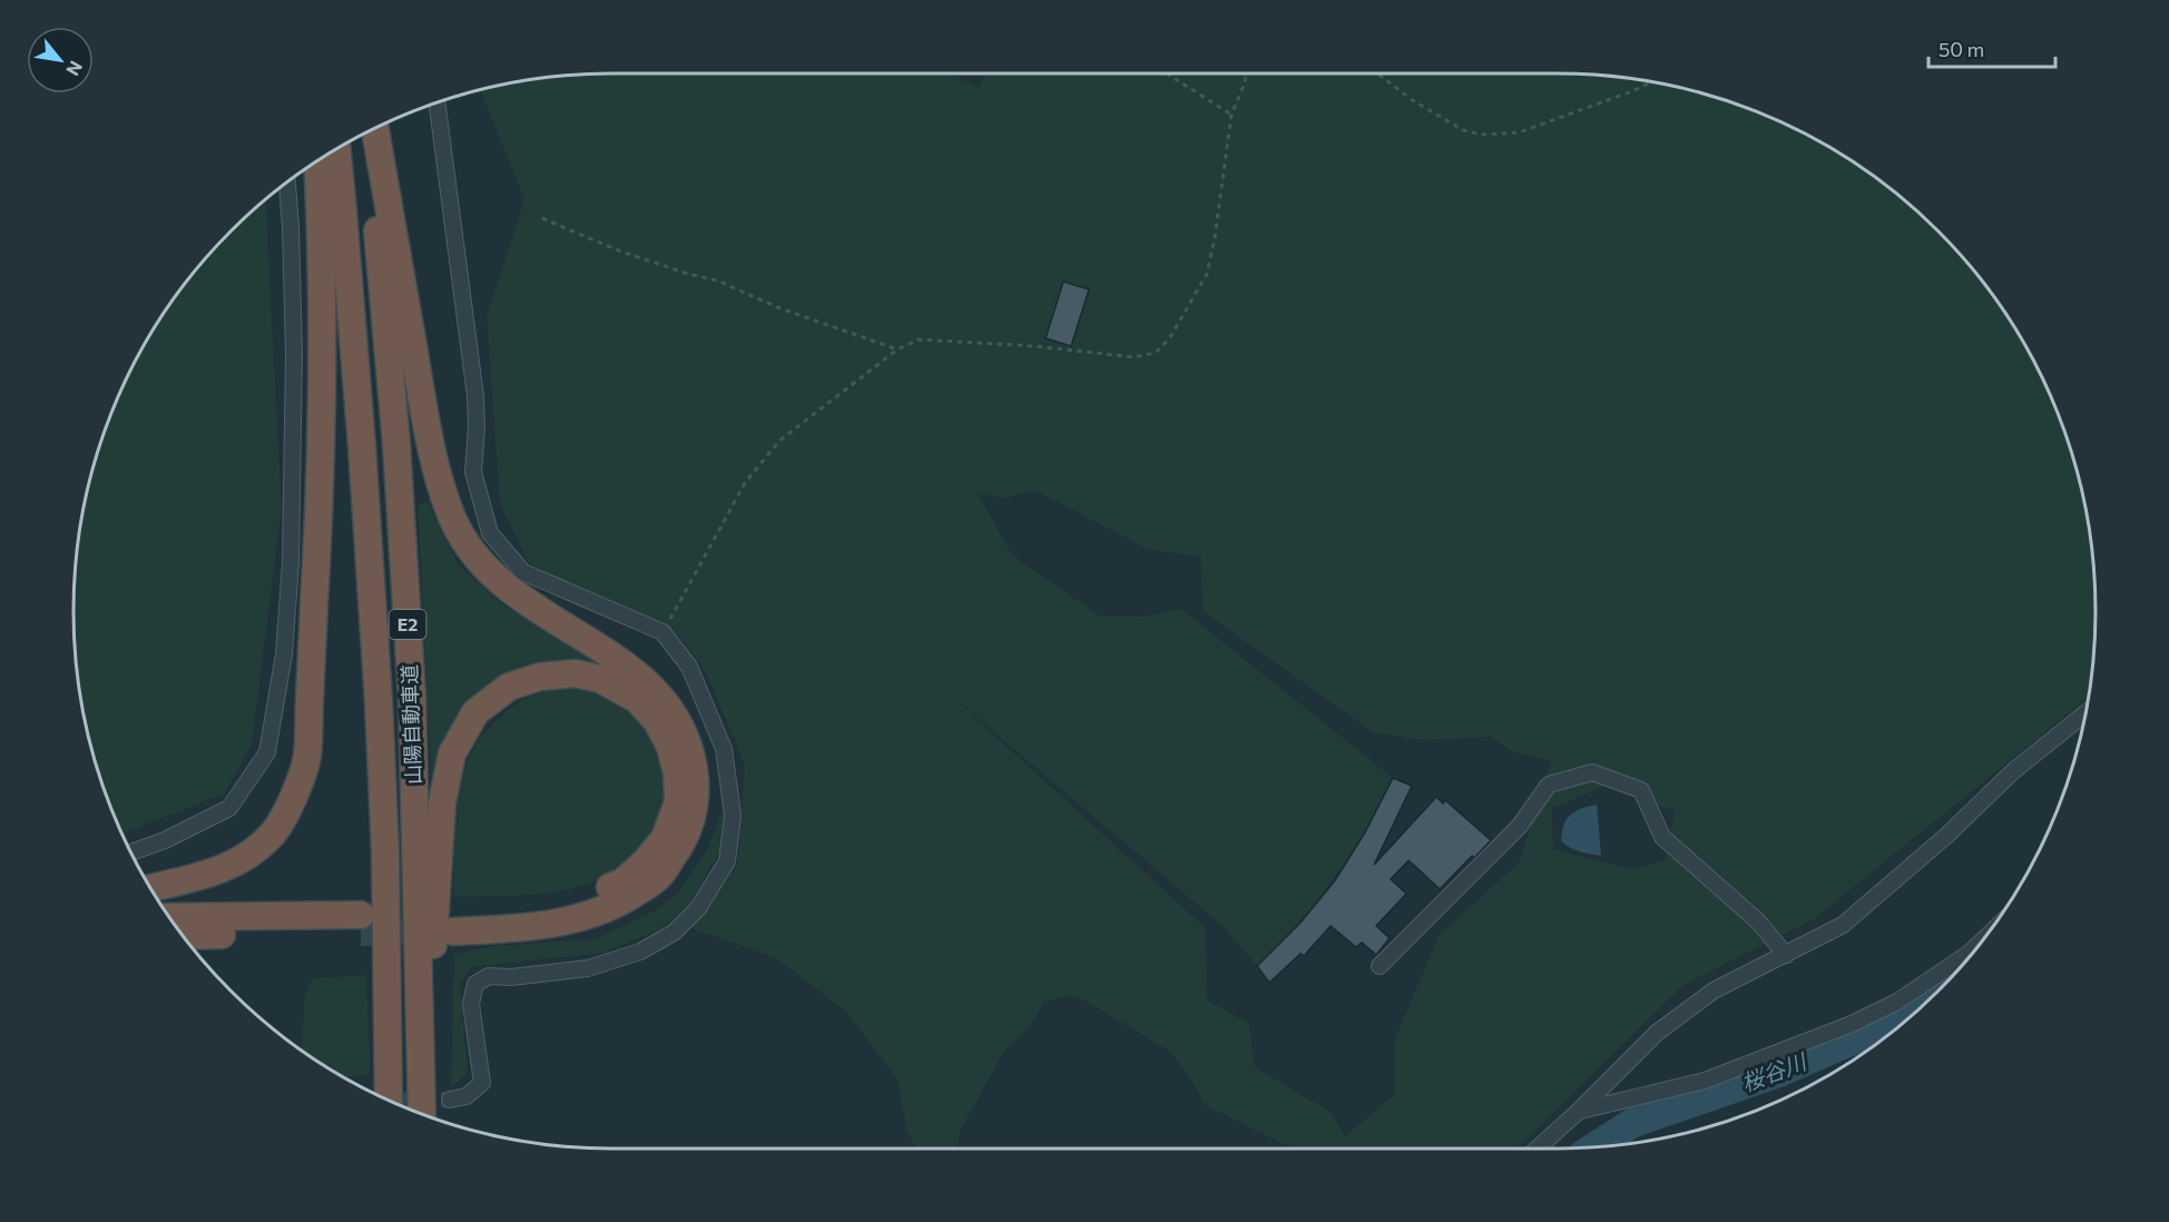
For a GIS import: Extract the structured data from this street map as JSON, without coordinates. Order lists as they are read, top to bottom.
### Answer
{
  "streets": {
    "highway": ["E2", "山陽自動車道"]
  },
  "water": ["桜谷川"],
  "scale_bar": "50 m",
  "north": "bottom right"
}
